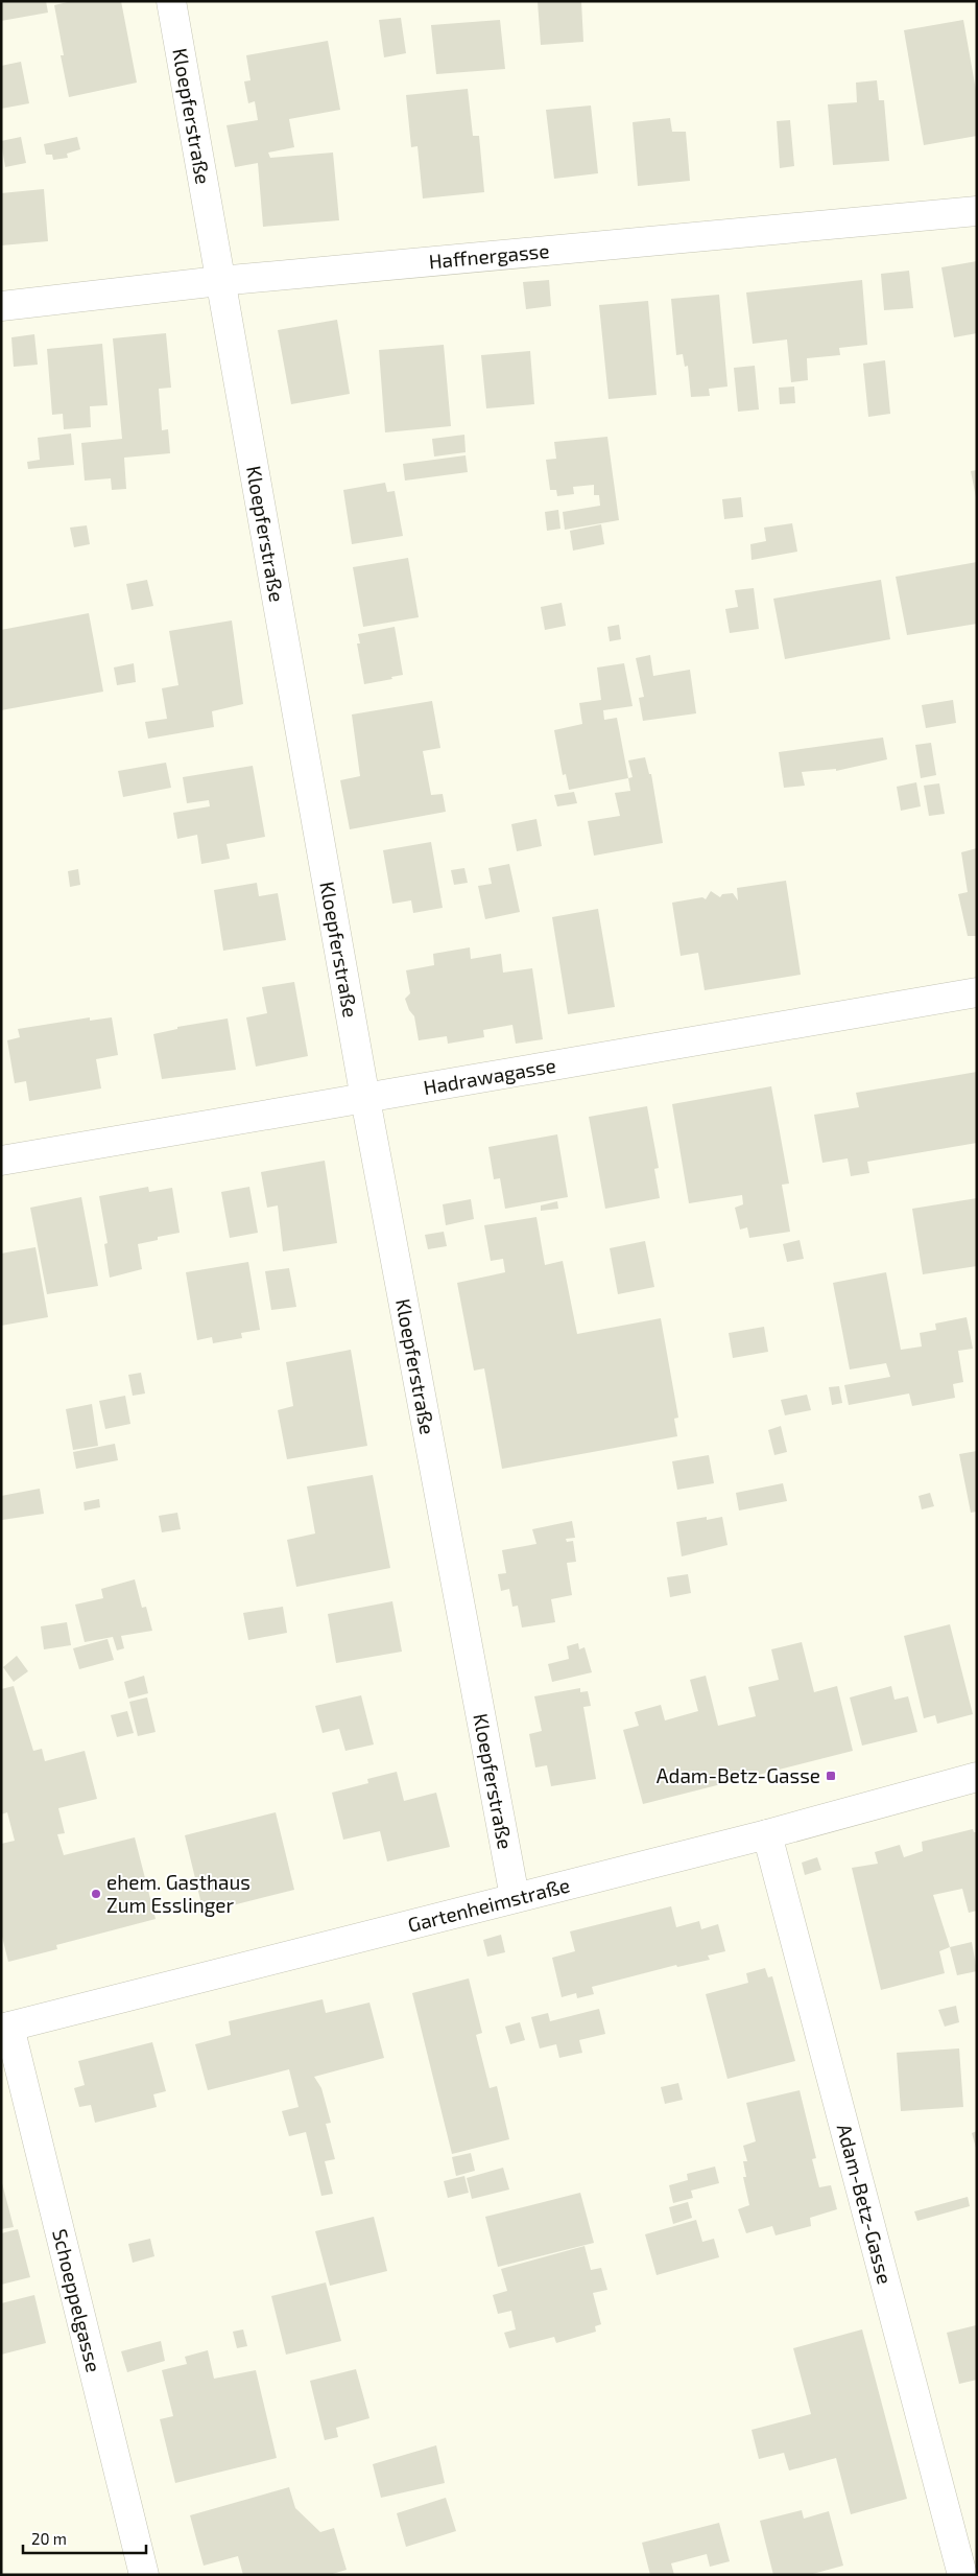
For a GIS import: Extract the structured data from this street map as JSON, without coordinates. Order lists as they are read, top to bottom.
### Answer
{
  "streets": {
    "street": [
      "Kloepferstraße",
      "Haffnergasse",
      "Hadrawagasse",
      "Gartenheimstraße",
      "Adam-Betz-Gasse",
      "Schoeppelgasse"
    ]
  },
  "crossings": [
    ["Kloepferstraße", "Haffnergasse"],
    ["Kloepferstraße", "Hadrawagasse"],
    ["Kloepferstraße", "Gartenheimstraße"],
    ["Gartenheimstraße", "Adam-Betz-Gasse"],
    ["Gartenheimstraße", "Schoeppelgasse"]
  ],
  "places": {
    "transit": ["Adam-Betz-Gasse"],
    "other": ["ehem. Gasthaus Zum Esslinger"]
  },
  "scale_bar": "20 m"
}
